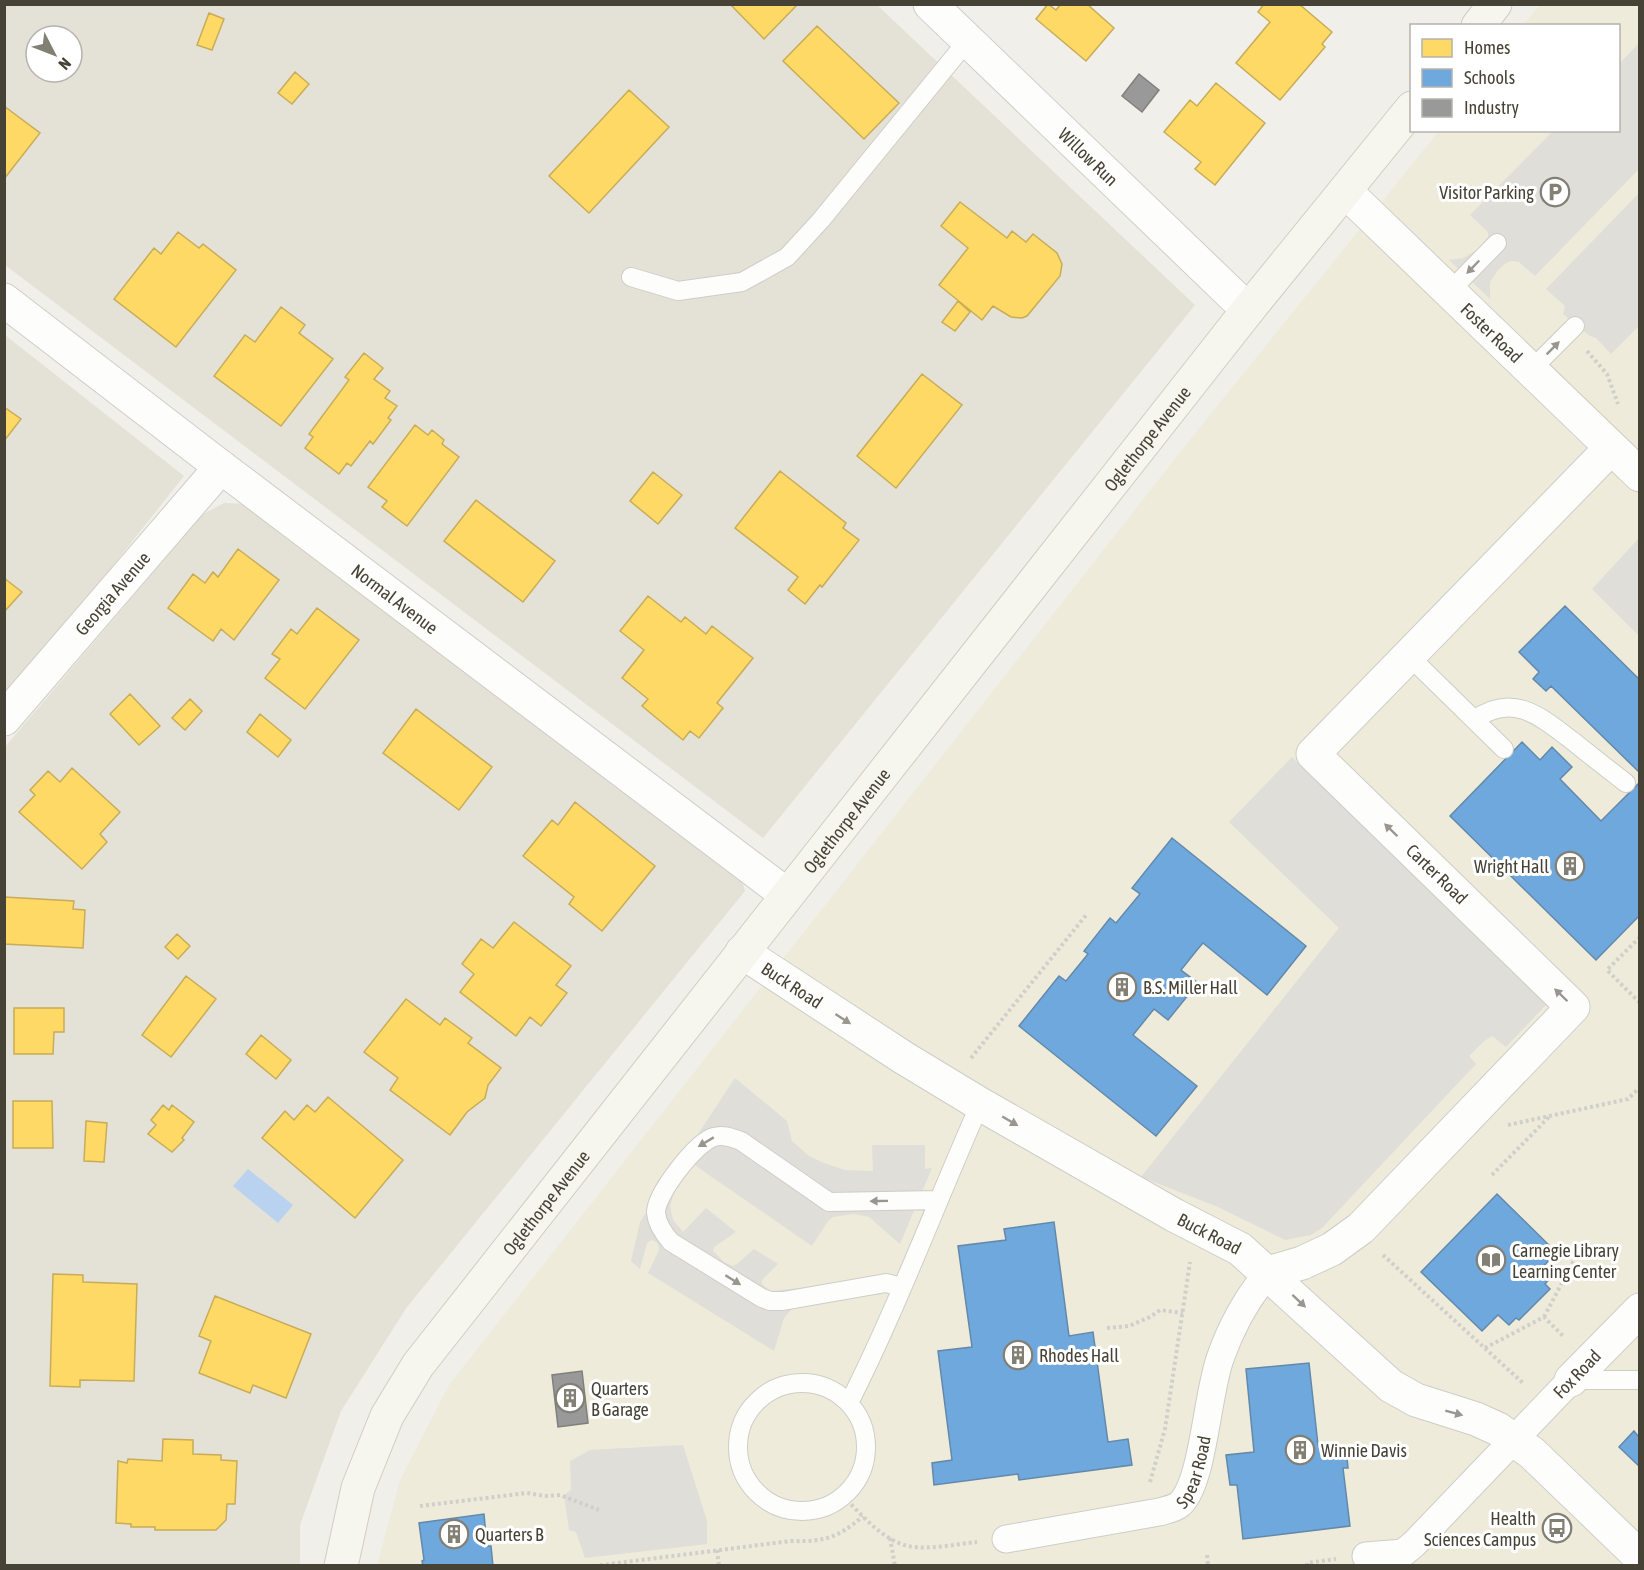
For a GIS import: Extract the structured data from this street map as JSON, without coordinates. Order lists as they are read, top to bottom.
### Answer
{
  "streets": {
    "main road": ["Oglethorpe Avenue"],
    "street": [
      "Willow Run",
      "Foster Road",
      "Georgia Avenue",
      "Normal Avenue",
      "Carter Road",
      "Buck Road",
      "Fox Road",
      "Spear Road"
    ]
  },
  "crossings": [
    ["Willow Run", "Oglethorpe Avenue"],
    ["Foster Road", "Oglethorpe Avenue"],
    ["Foster Road", "Carter Road"],
    ["Oglethorpe Avenue", "Normal Avenue"],
    ["Oglethorpe Avenue", "Buck Road"],
    ["Georgia Avenue", "Normal Avenue"],
    ["Carter Road", "Buck Road"],
    ["Carter Road", "Spear Road"],
    ["Buck Road", "Fox Road"],
    ["Buck Road", "Spear Road"]
  ],
  "one_way": ["Buck Road"],
  "places": {
    "parking": ["Visitor Parking"],
    "building": [
      "Wright Hall",
      "B.S. Miller Hall",
      "Rhodes Hall",
      "Quarters B Garage",
      "Winnie Davis",
      "Quarters B"
    ],
    "library": ["Carnegie Library Learning Center"],
    "bus stop": ["Health Sciences Campus"]
  },
  "legend": ["Homes", "Schools", "Industry"],
  "north": "bottom right"
}
